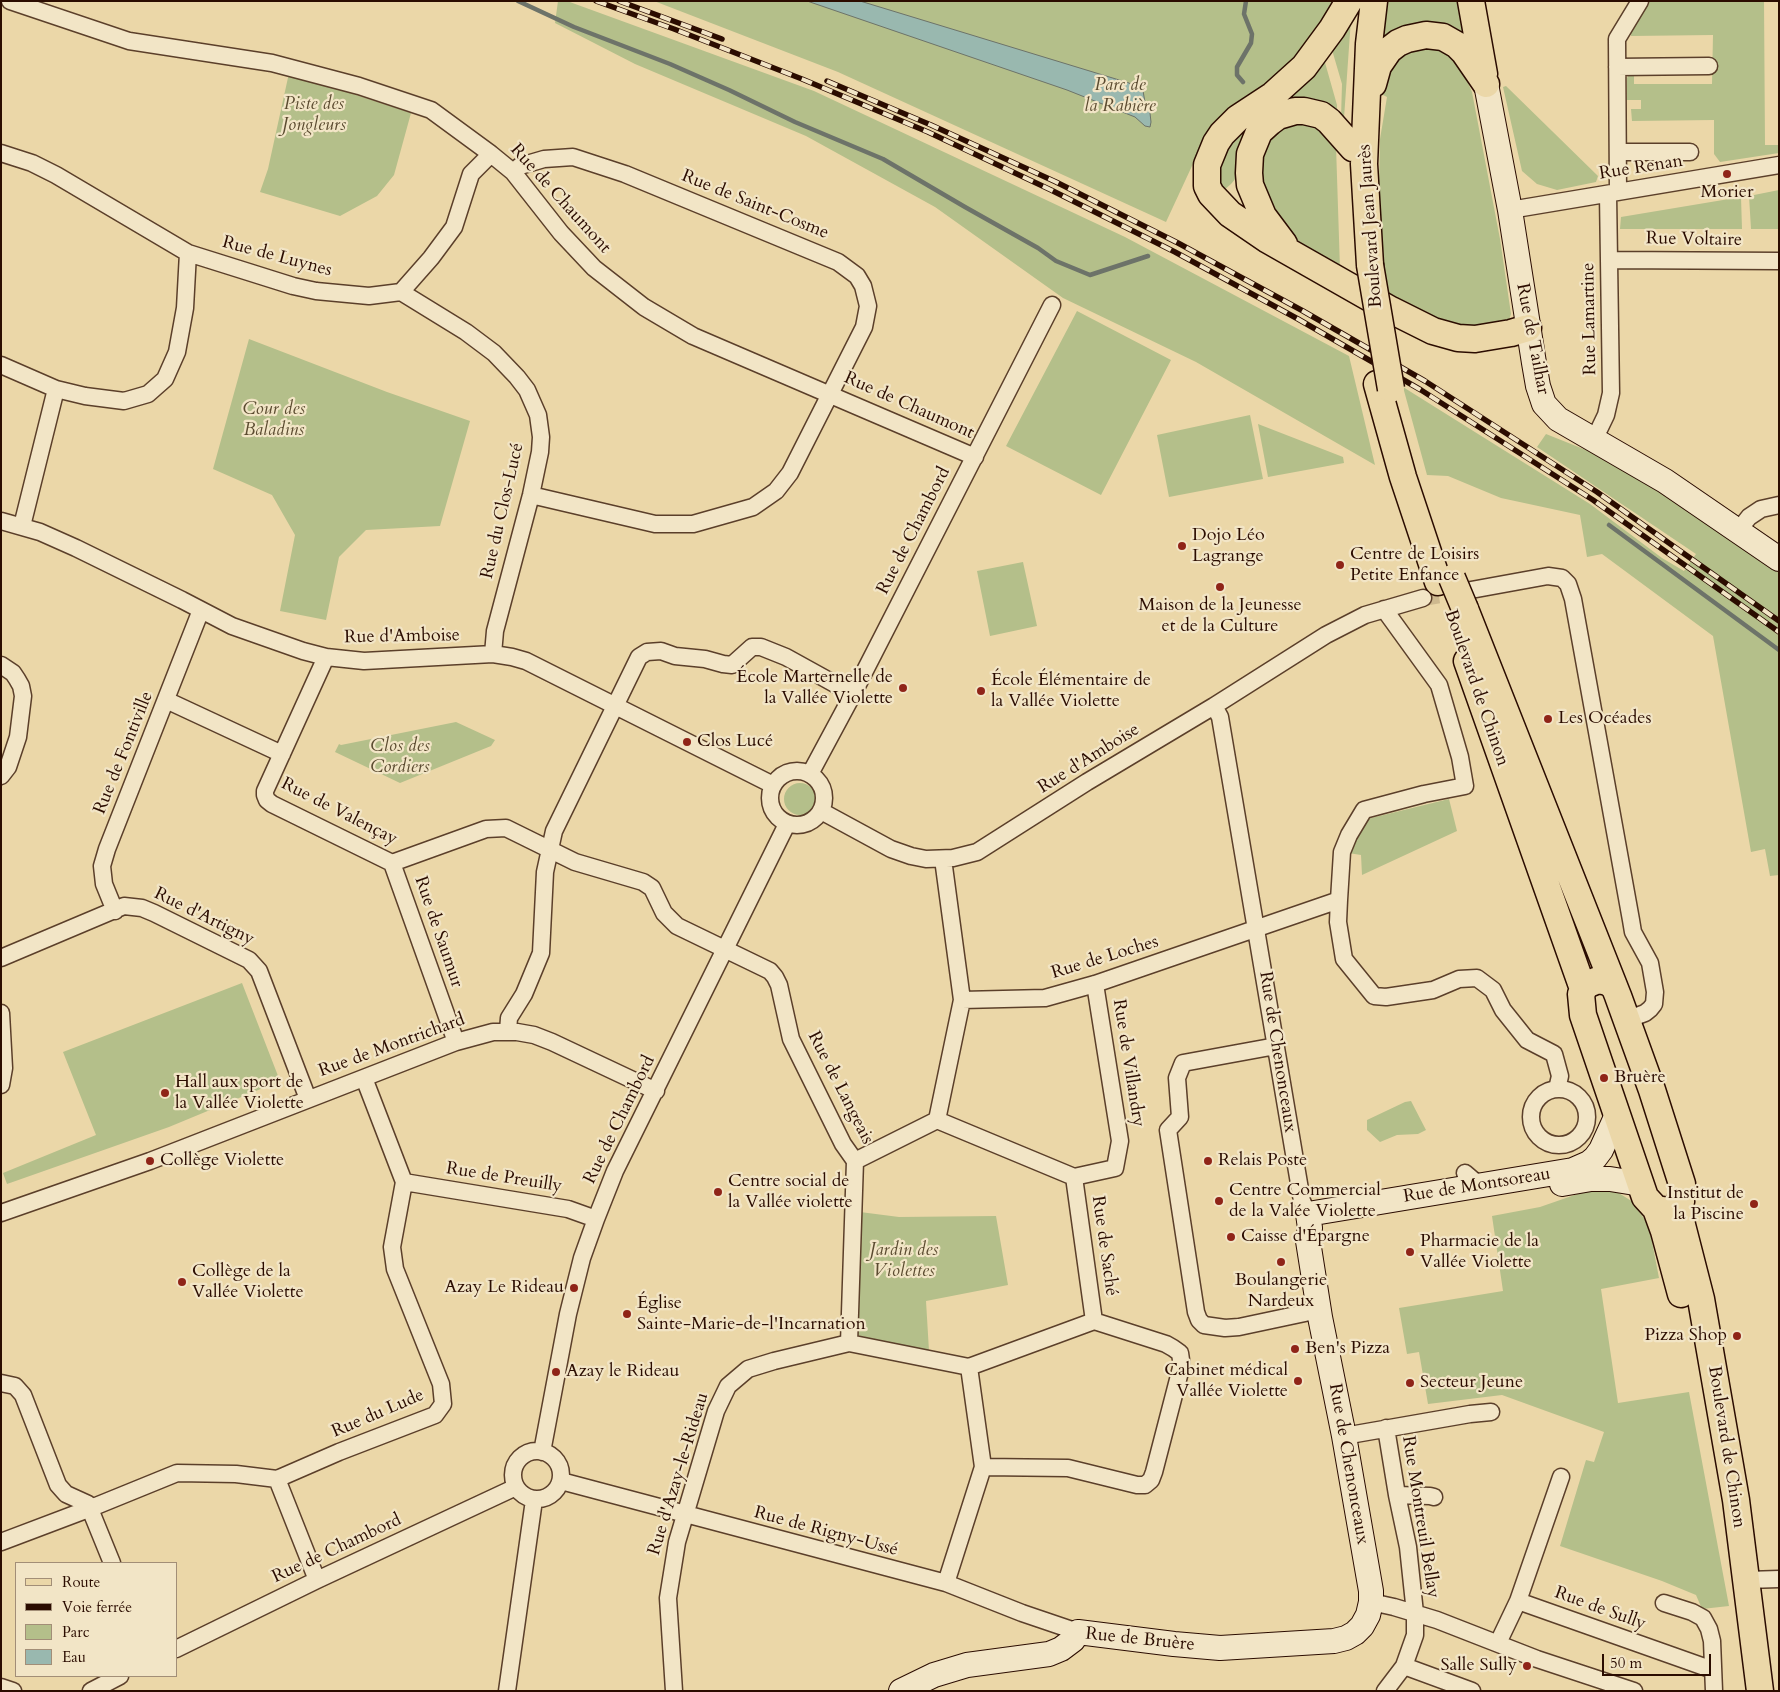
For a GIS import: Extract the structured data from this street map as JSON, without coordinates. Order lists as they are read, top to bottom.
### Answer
{
  "streets": {
    "main road": ["Boulevard Jean Jaurès", "Boulevard de Chinon"],
    "street": [
      "Rue Renan",
      "Rue de Chaumont",
      "Rue de Saint-Cosme",
      "Rue Voltaire",
      "Rue de Luynes",
      "Rue Lamartine",
      "Rue de Tailhar",
      "Rue du Clos-Lucé",
      "Rue de Chambord",
      "Rue d'Amboise",
      "Rue de Fontiville",
      "Rue de Valençay",
      "Rue d'Artigny",
      "Rue de Saumur",
      "Rue de Loches",
      "Rue de Montrichard",
      "Rue de Chenonceaux",
      "Rue de Villandry",
      "Rue de Langeais",
      "Rue de Preuilly",
      "Rue de Montsoreau",
      "Rue de Saché",
      "Rue du Lude",
      "Rue d'Azay-le-Rideau",
      "Rue Montreuil Bellay",
      "Rue de Rigny-Ussé",
      "Rue de Sully",
      "Rue de Bruère"
    ]
  },
  "crossings": [
    ["Rue Renan", "Rue Lamartine"],
    ["Rue Renan", "Rue de Tailhar"],
    ["Rue de Chaumont", "Rue de Saint-Cosme"],
    ["Rue de Chaumont", "Rue de Chambord"],
    ["Rue de Saint-Cosme", "Rue du Clos-Lucé"],
    ["Boulevard Jean Jaurès", "Boulevard de Chinon"],
    ["Rue Voltaire", "Rue Lamartine"],
    ["Rue de Luynes", "Rue du Clos-Lucé"],
    ["Rue Lamartine", "Rue de Tailhar"],
    ["Rue du Clos-Lucé", "Rue d'Amboise"],
    ["Rue de Chambord", "Rue d'Amboise"],
    ["Rue de Chambord", "Rue de Montrichard"],
    ["Rue de Chambord", "Rue de Langeais"],
    ["Rue de Chambord", "Rue de Preuilly"],
    ["Rue de Chambord", "Rue de Rigny-Ussé"],
    ["Rue d'Amboise", "Boulevard de Chinon"],
    ["Rue d'Amboise", "Rue de Fontiville"],
    ["Rue d'Amboise", "Rue de Valençay"],
    ["Rue d'Amboise", "Rue de Chenonceaux"],
    ["Boulevard de Chinon", "Rue de Montsoreau"],
    ["Rue de Fontiville", "Rue de Valençay"],
    ["Rue de Fontiville", "Rue d'Artigny"],
    ["Rue de Valençay", "Rue de Saumur"],
    ["Rue de Valençay", "Rue de Langeais"],
    ["Rue d'Artigny", "Rue de Montrichard"],
    ["Rue de Saumur", "Rue de Montrichard"],
    ["Rue de Loches", "Rue de Chenonceaux"],
    ["Rue de Loches", "Rue de Villandry"],
    ["Rue de Chenonceaux", "Rue de Montsoreau"],
    ["Rue de Chenonceaux", "Rue Montreuil Bellay"],
    ["Rue de Chenonceaux", "Rue de Bruère"],
    ["Rue de Villandry", "Rue de Saché"],
    ["Rue de Preuilly", "Rue du Lude"],
    ["Rue d'Azay-le-Rideau", "Rue de Rigny-Ussé"],
    ["Rue de Rigny-Ussé", "Rue de Bruère"]
  ],
  "parks": [
    "Parc de la Rabière",
    "Piste des Jongleurs",
    "Cour des Baladins",
    "Clos des Cordiers",
    "Jardin des Violettes"
  ],
  "places": [
    "Morier",
    "Dojo Léo Lagrange",
    "Centre de Loisirs Petite Enfance",
    "Maison de la Jeunesse et de la Culture",
    "École Marternelle de la Vallée Violette",
    "École Élémentaire de la Vallée Violette",
    "Les Océades",
    "Clos Lucé",
    "Bruère",
    "Hall aux sport de la Vallée Violette",
    "Collège Violette",
    "Relais Poste",
    "Centre social de la Vallée violette",
    "Centre Commercial de la Valée Violette",
    "Institut de la Piscine",
    "Caisse d'Épargne",
    "Pharmacie de la Vallée Violette",
    "Boulangerie Nardeux",
    "Collège de la Vallée Violette",
    "Azay Le Rideau",
    "Église Sainte-Marie-de-l'Incarnation",
    "Pizza Shop",
    "Ben's Pizza",
    "Azay le Rideau",
    "Cabinet médical Vallée Violette",
    "Secteur Jeune",
    "Salle Sully"
  ],
  "legend": [
    "Route",
    "Voie ferrée",
    "Parc",
    "Eau"
  ],
  "scale_bar": "50 m"
}
